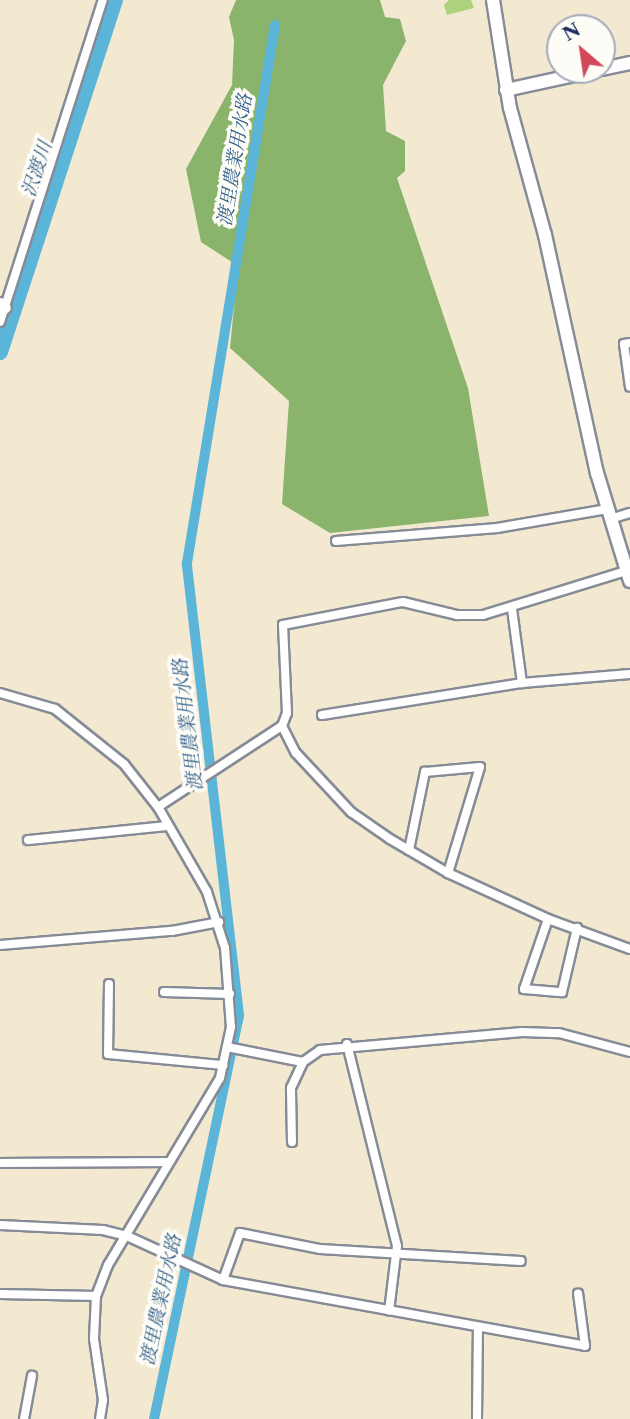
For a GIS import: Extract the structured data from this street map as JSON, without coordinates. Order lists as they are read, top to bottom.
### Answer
{
  "water": ["渡里農業用水路", "沢渡川"],
  "north": "top left"
}
